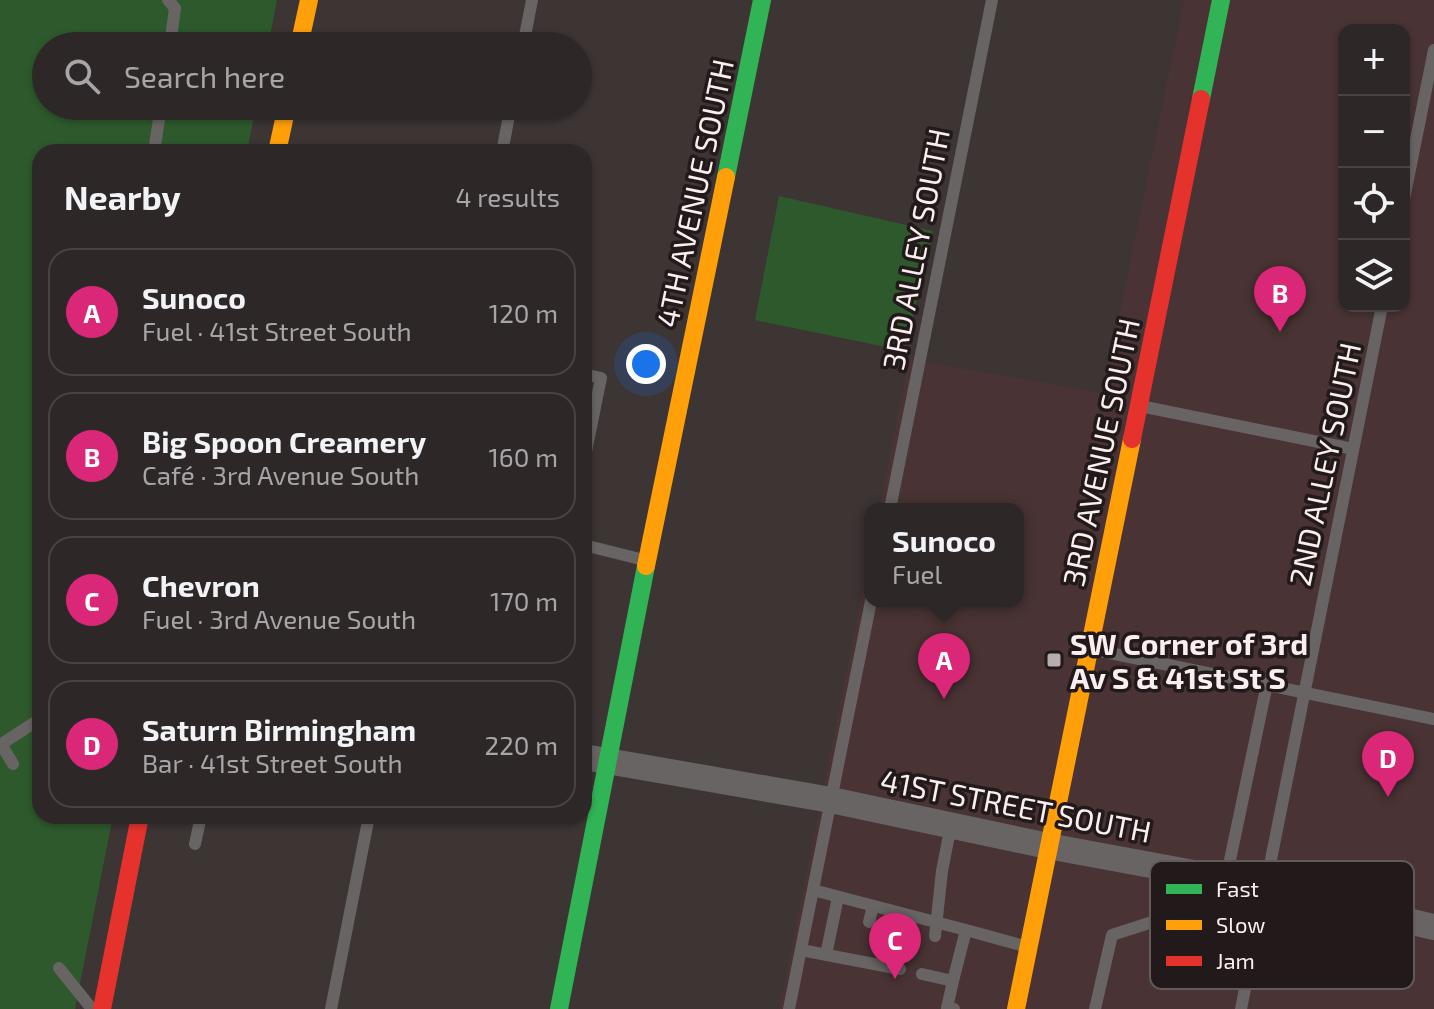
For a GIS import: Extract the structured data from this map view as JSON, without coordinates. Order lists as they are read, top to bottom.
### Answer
{
  "streets": {
    "street": ["4TH AVENUE SOUTH", "3RD AVENUE SOUTH", "41ST STREET SOUTH"],
    "lane": ["3RD ALLEY SOUTH", "2ND ALLEY SOUTH"]
  },
  "crossings": [
    ["4TH AVENUE SOUTH", "41ST STREET SOUTH"],
    ["3RD AVENUE SOUTH", "41ST STREET SOUTH"]
  ],
  "places": {
    "transit": ["SW Corner of 3rd Av S & 41st St S"]
  },
  "legend": ["Fast", "Slow", "Jam"],
  "page": {
    "map_buttons": ["+", "−"],
    "search": "Search here",
    "heading": ["Nearby", "4 results"],
    "list": [
      {
        "mark": "A",
        "name": "Sunoco",
        "note": "Fuel · 41st Street South",
        "value": "120 m"
      },
      {
        "mark": "B",
        "name": "Big Spoon Creamery",
        "note": "Café · 3rd Avenue South",
        "value": "160 m"
      },
      {
        "mark": "C",
        "name": "Chevron",
        "note": "Fuel · 3rd Avenue South",
        "value": "170 m"
      },
      {
        "mark": "D",
        "name": "Saturn Birmingham",
        "note": "Bar · 41st Street South",
        "value": "220 m"
      }
    ],
    "pins": [
      "B",
      "A",
      "D",
      "C"
    ],
    "popup": ["Sunoco", "Fuel"]
  }
}
